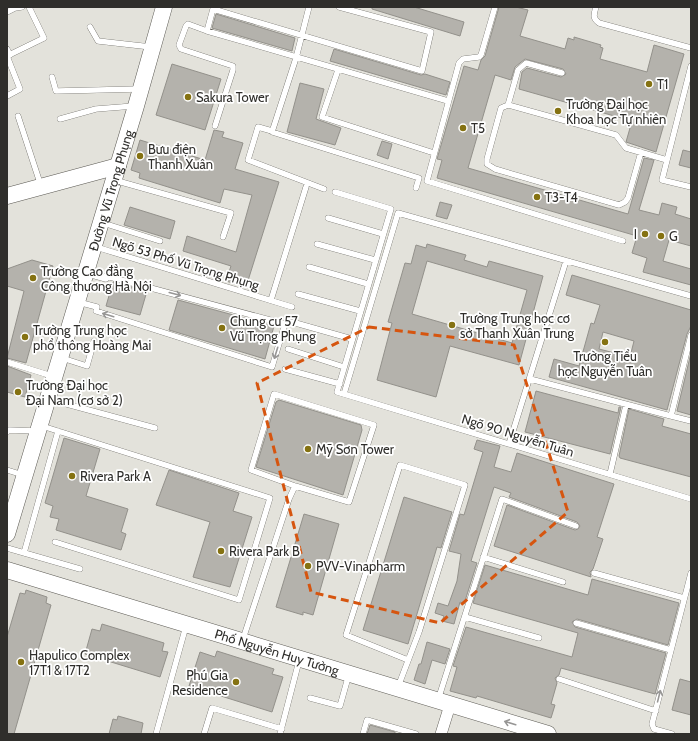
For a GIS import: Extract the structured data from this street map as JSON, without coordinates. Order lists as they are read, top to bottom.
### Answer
{
  "streets": {
    "street": ["Đường Vũ Trọng Phụng", "Phố Nguyễn Huy Tưởng"],
    "lane": ["Ngõ 53 Phố Vũ Trọng Phụng", "Ngõ 90 Nguyễn Tuân"]
  },
  "crossings": [
    ["Đường Vũ Trọng Phụng", "Ngõ 53 Phố Vũ Trọng Phụng"]
  ],
  "places": [
    "T1",
    "Sakura Tower",
    "Trường Đại học Khoa học Tự nhiên",
    "T5",
    "Bưu điện Thanh Xuân",
    "T3-T4",
    "I",
    "G",
    "Trường Cao đẳng Công thương Hà Nội",
    "Trường Trung học cơ sở Thanh Xuân Trung",
    "Chung cư 57 Vũ Trọng Phụng",
    "Trường Trung học phổ thông Hoàng Mai",
    "Trường Tiểu học Nguyễn Tuân",
    "Trường Đại học Đại Nam (cơ sở 2)",
    "Mỹ Sơn Tower",
    "Rivera Park A",
    "Rivera Park B",
    "PVV-Vinapharm",
    "Hapulico Complex 17T1 & 17T2",
    "Phú Gia Residence"
  ]
}
